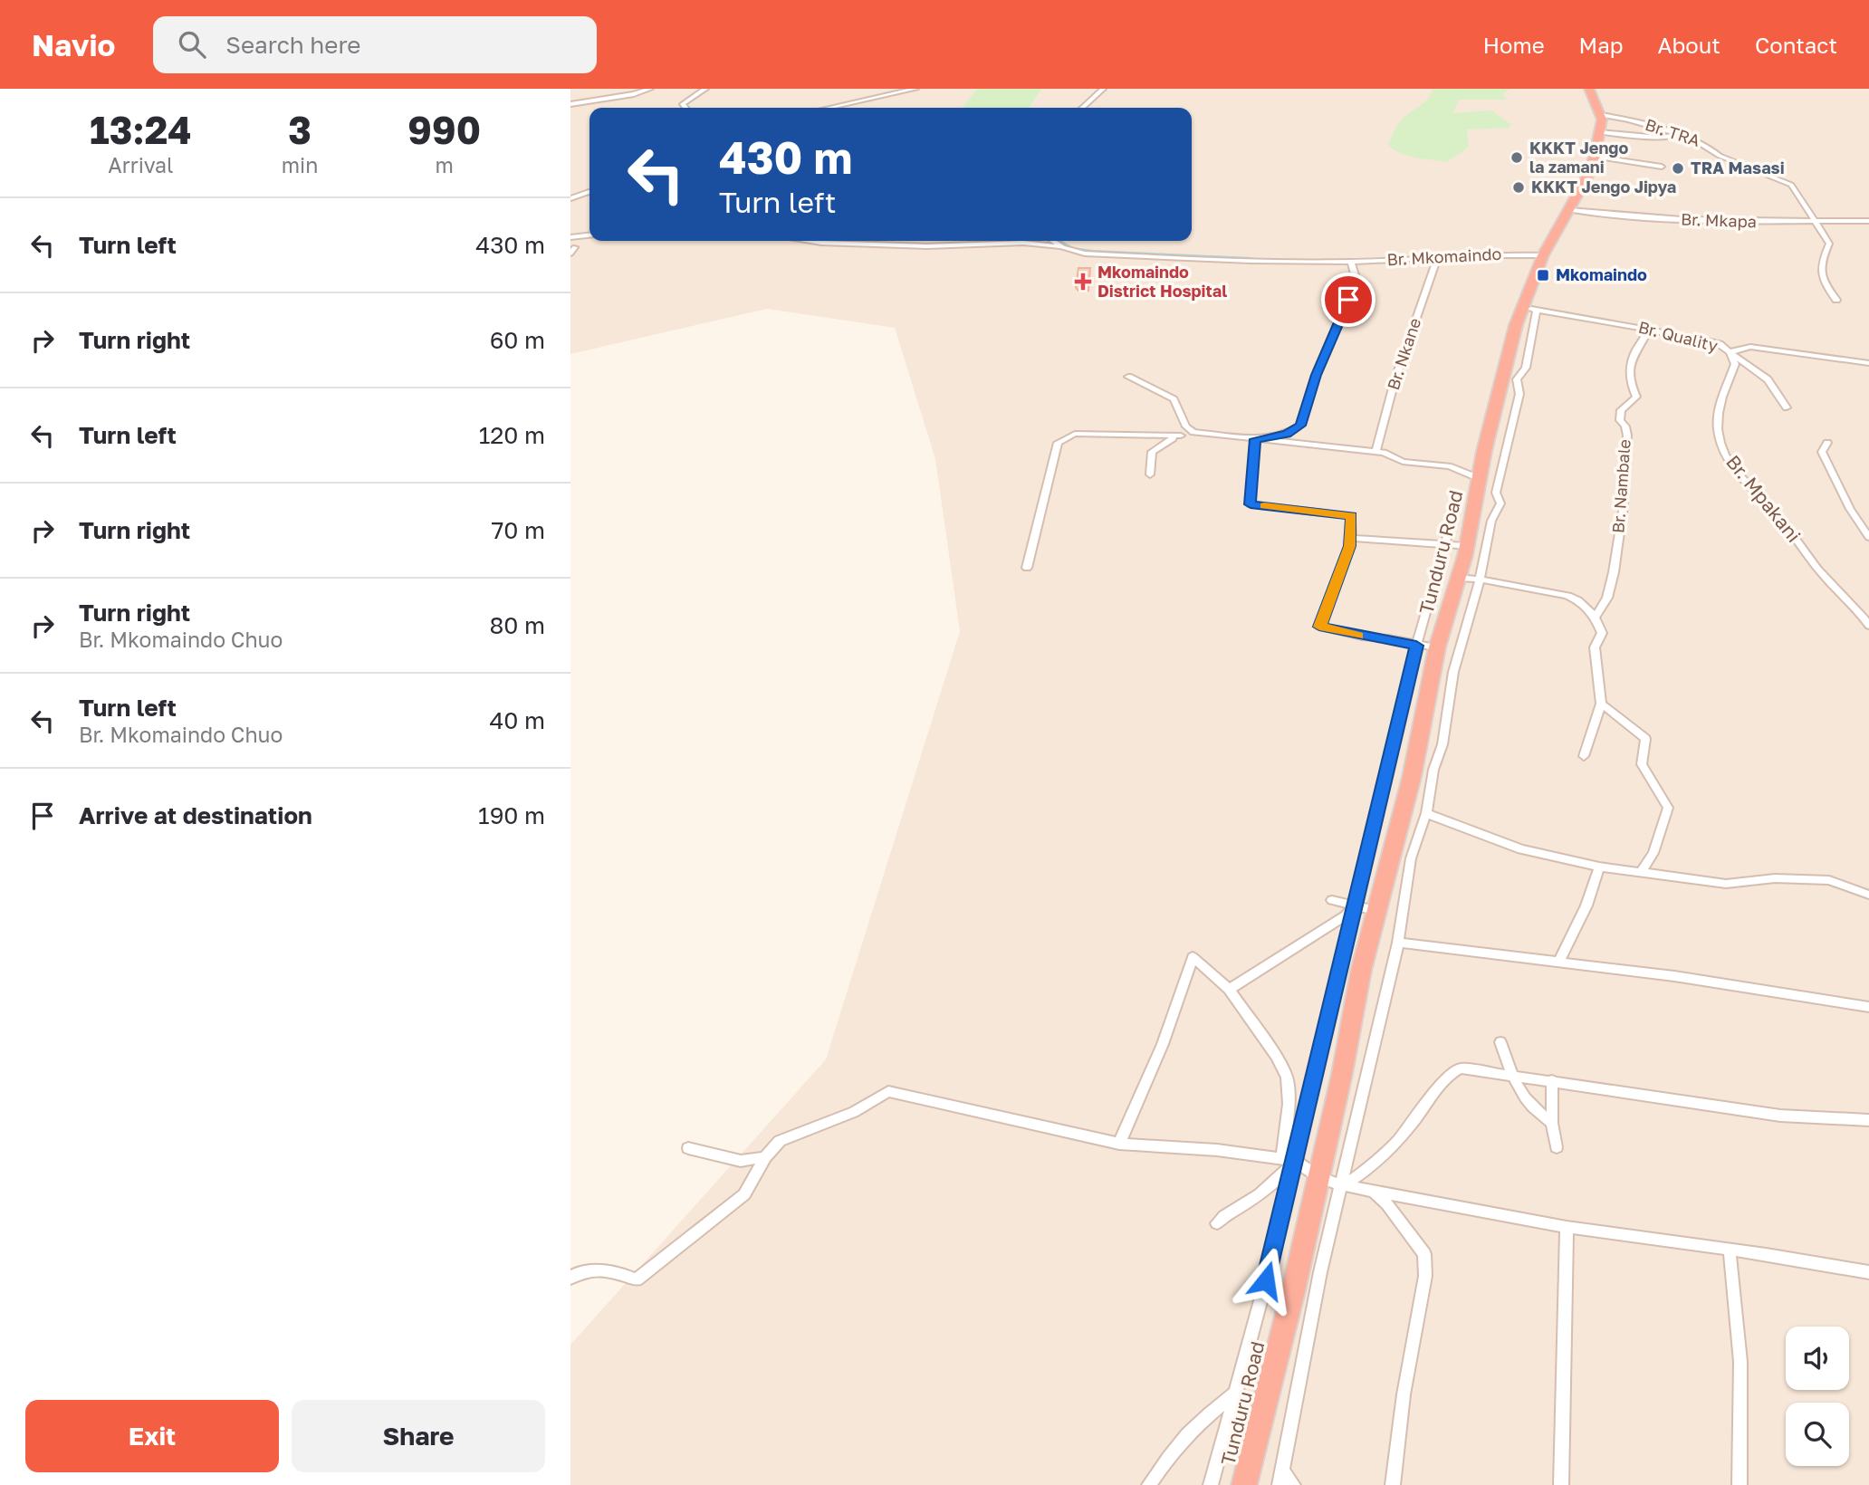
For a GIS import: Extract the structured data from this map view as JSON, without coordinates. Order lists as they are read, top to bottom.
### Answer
{
  "streets": {
    "highway": ["Tunduru Road"],
    "street": [
      "Br. TRA",
      "Br. Mkapa",
      "Br. Mkomaindo",
      "Br. Quality",
      "Br. Nkane",
      "Br. Nambale",
      "Br. Mpakani"
    ]
  },
  "crossings": [
    ["Br. TRA", "Br. Mkapa"],
    ["Br. TRA", "Tunduru Road"],
    ["Br. Mkapa", "Tunduru Road"],
    ["Br. Mkomaindo", "Br. Nkane"],
    ["Br. Mkomaindo", "Tunduru Road"],
    ["Br. Quality", "Br. Nambale"],
    ["Br. Quality", "Br. Mpakani"],
    ["Br. Quality", "Tunduru Road"]
  ],
  "places": {
    "other": ["KKKT Jengo la zamani", "TRA Masasi", "KKKT Jengo Jipya"],
    "transit": ["Mkomaindo"],
    "health": ["Mkomaindo District Hospital"]
  },
  "page": {
    "header": "Navio",
    "search": "Search here",
    "nav": [
      "Home",
      "Map",
      "About",
      "Contact"
    ],
    "eta": [
      "13:24",
      "Arrival",
      "3",
      "min",
      "990",
      "m"
    ],
    "turn": ["430 m", "Turn left"],
    "list": [
      {
        "name": "Turn left",
        "value": "430 m"
      },
      {
        "name": "Turn right",
        "value": "60 m"
      },
      {
        "name": "Turn left",
        "value": "120 m"
      },
      {
        "name": "Turn right",
        "value": "70 m"
      },
      {
        "name": "Turn right",
        "note": "Br. Mkomaindo Chuo",
        "value": "80 m"
      },
      {
        "name": "Turn left",
        "note": "Br. Mkomaindo Chuo",
        "value": "40 m"
      },
      {
        "name": "Arrive at destination",
        "value": "190 m"
      }
    ],
    "buttons": ["Exit", "Share"]
  }
}
